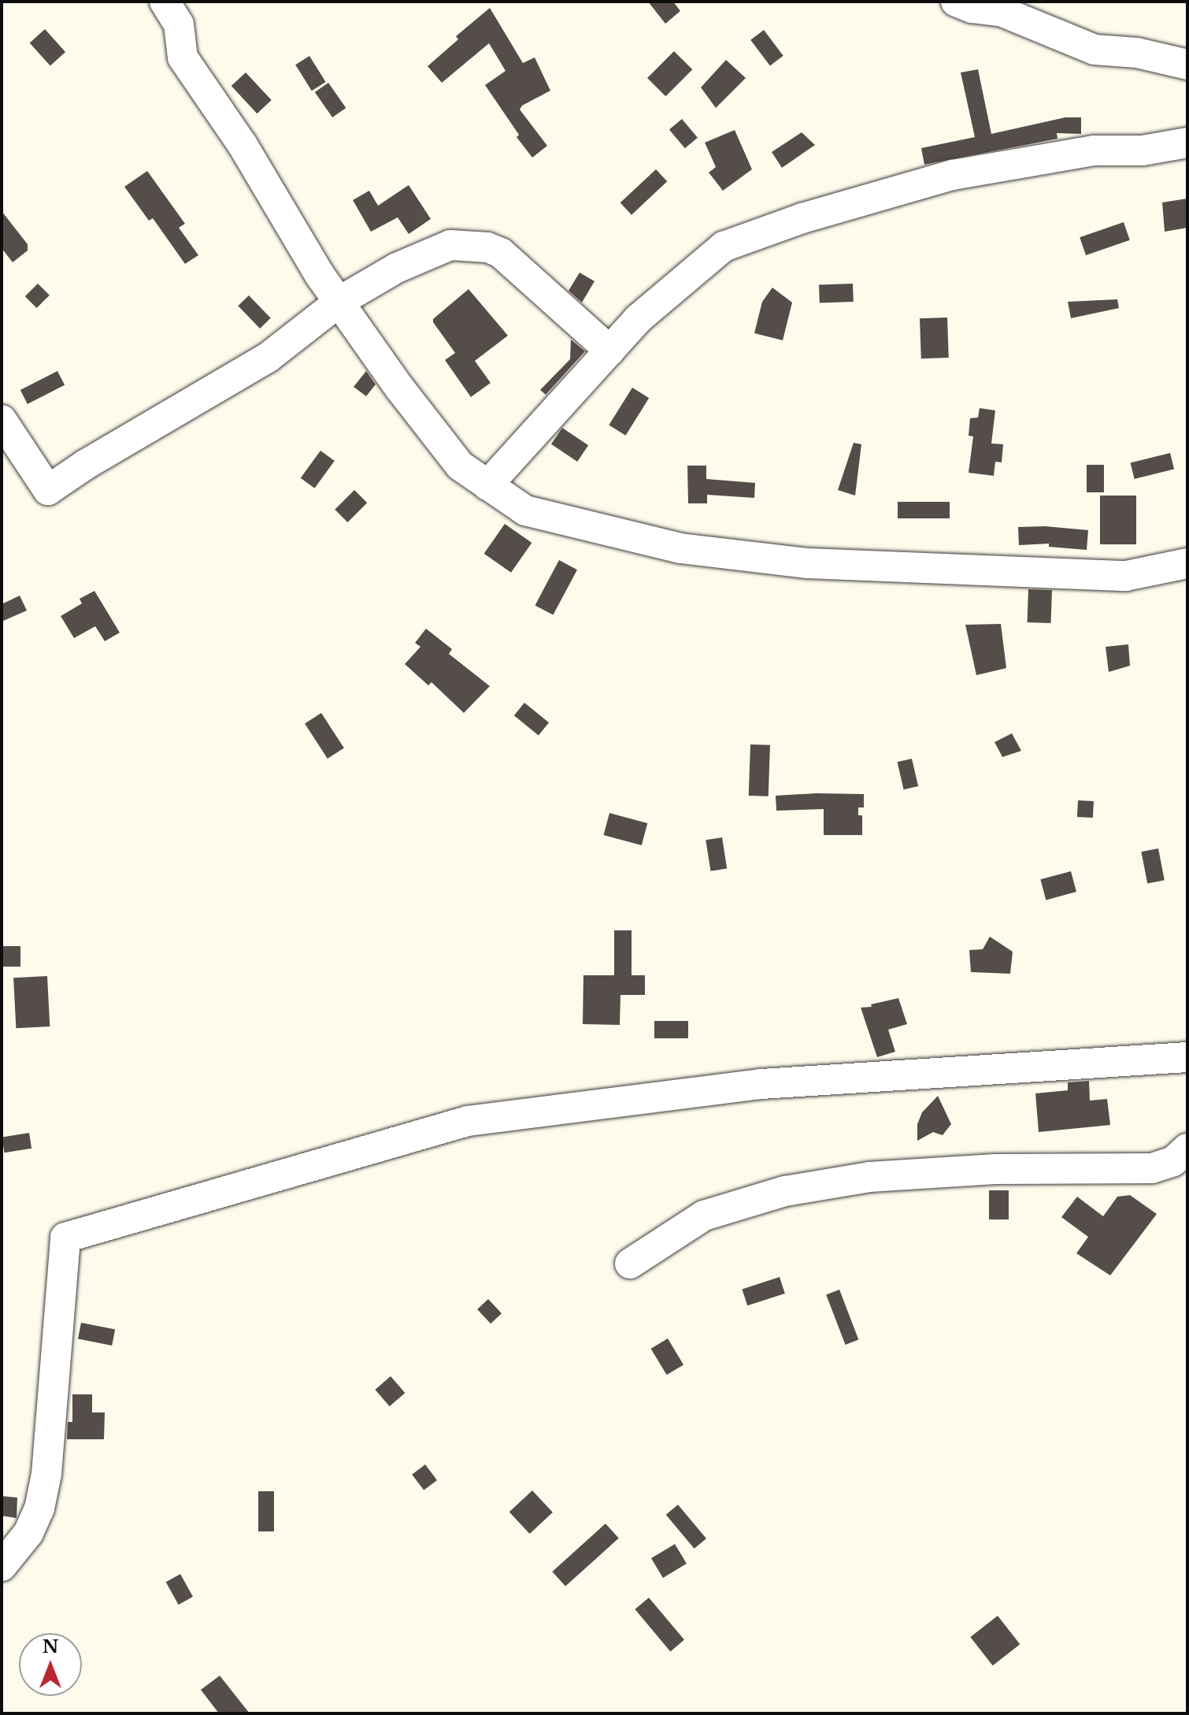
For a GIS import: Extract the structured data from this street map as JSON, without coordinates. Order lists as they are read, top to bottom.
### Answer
{
  "north": "top"
}
